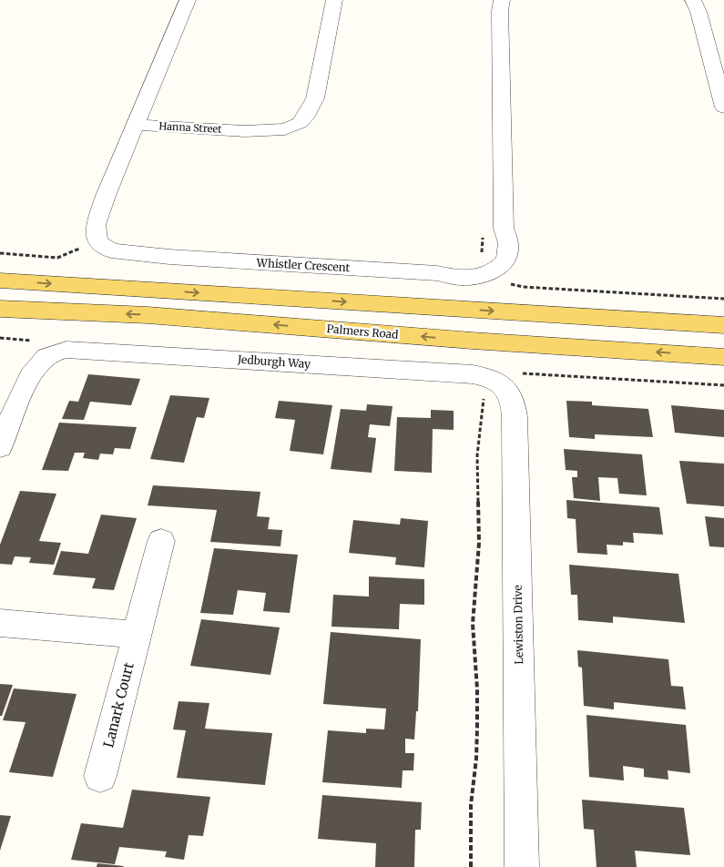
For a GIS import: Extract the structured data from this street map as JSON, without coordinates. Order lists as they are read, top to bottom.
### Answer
{
  "streets": {
    "main road": ["Palmers Road"],
    "street": [
      "Hanna Street",
      "Whistler Crescent",
      "Jedburgh Way",
      "Lewiston Drive",
      "Lanark Court"
    ]
  },
  "crossings": [
    ["Hanna Street", "Whistler Crescent"],
    ["Jedburgh Way", "Lewiston Drive"]
  ]
}
